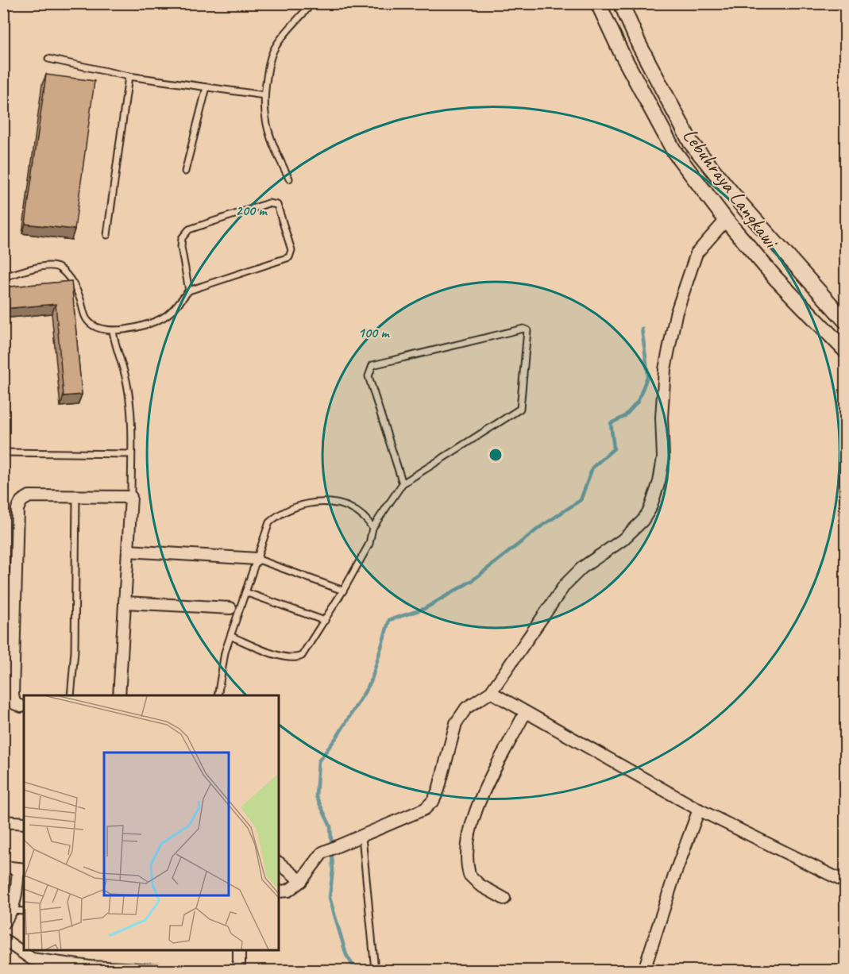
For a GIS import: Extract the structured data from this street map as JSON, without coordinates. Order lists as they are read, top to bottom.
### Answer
{
  "streets": {
    "main road": ["Lebuhraya Langkawi"]
  },
  "rings": ["200 m", "100 m"]
}
